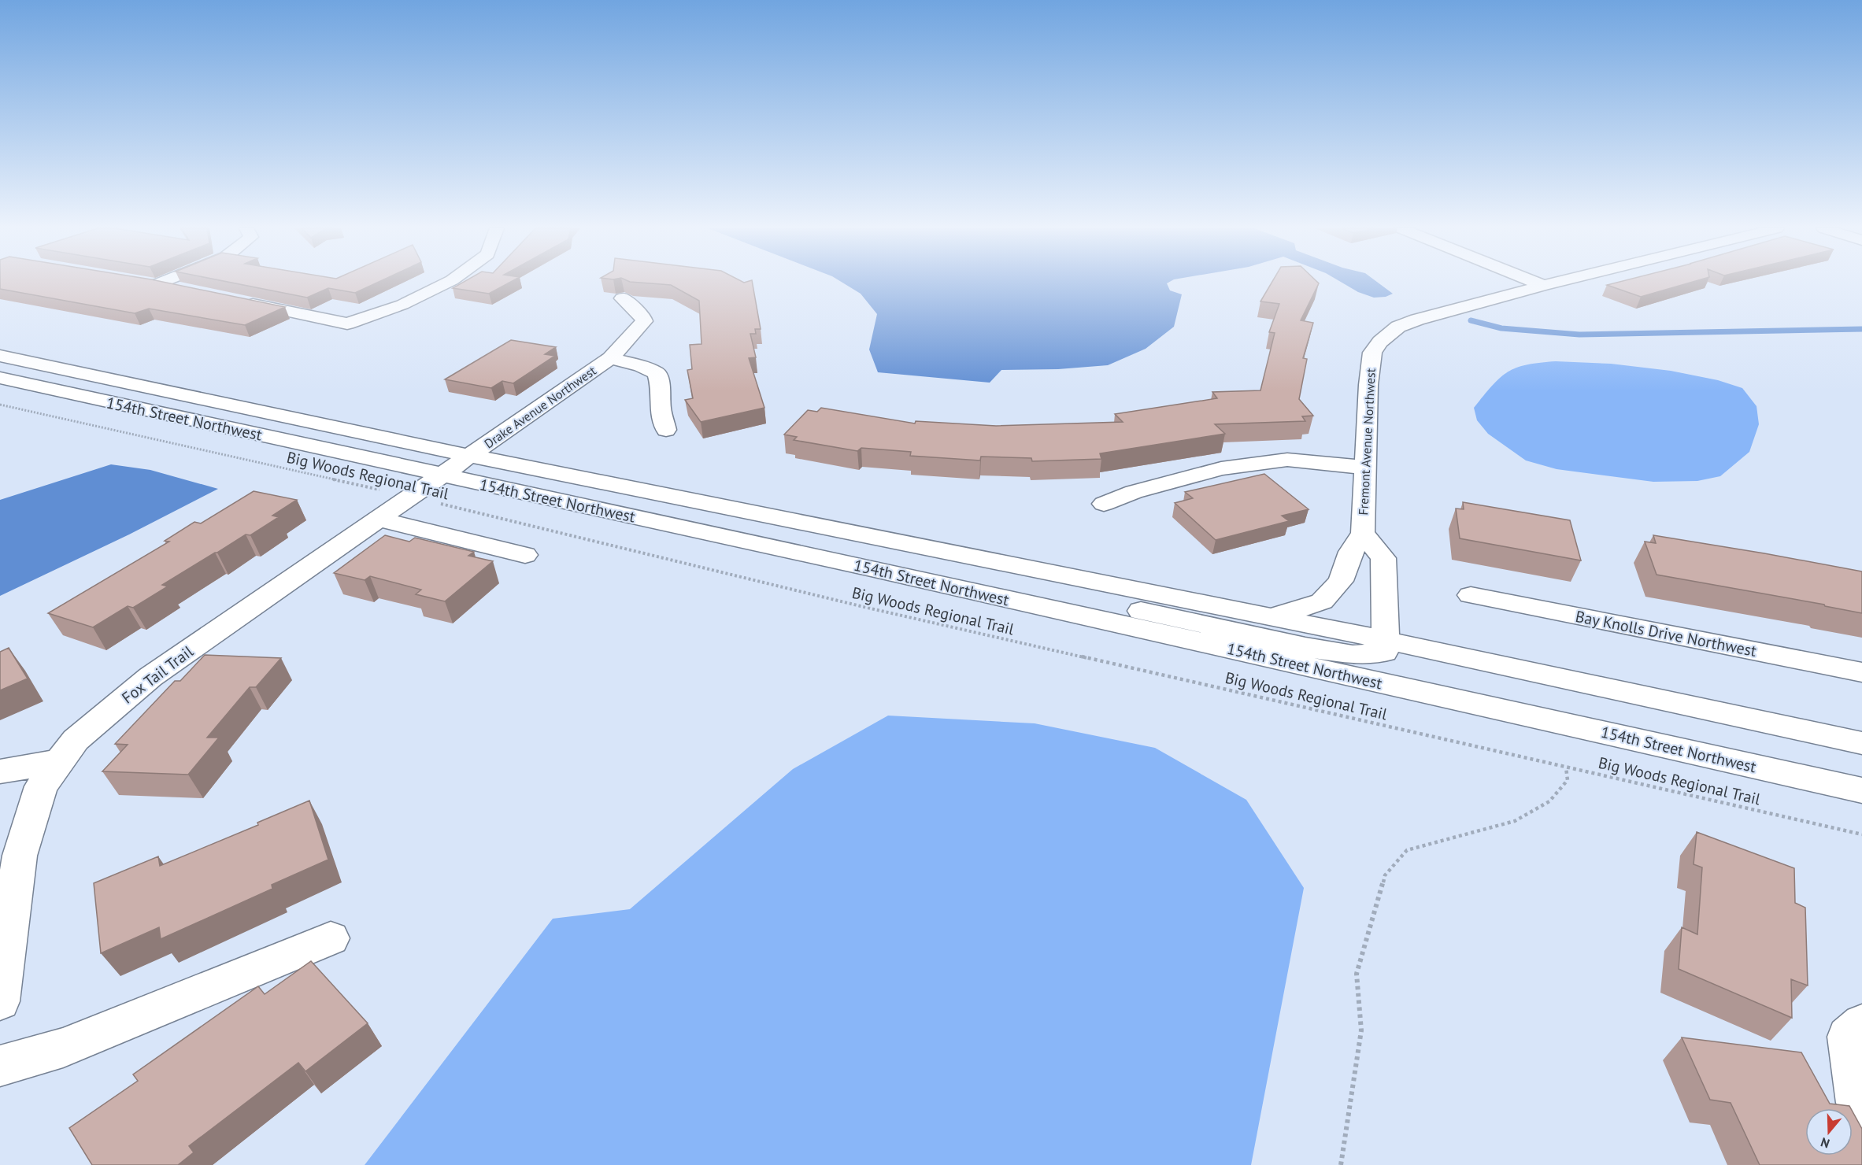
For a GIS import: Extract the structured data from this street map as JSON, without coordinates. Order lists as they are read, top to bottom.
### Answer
{
  "streets": {
    "street": [
      "Drake Avenue Northwest",
      "154th Street Northwest",
      "Fremont Avenue Northwest",
      "Bay Knolls Drive Northwest",
      "Fox Tail Trail"
    ],
    "path": ["Big Woods Regional Trail"]
  },
  "crossings": [
    ["Drake Avenue Northwest", "154th Street Northwest"],
    ["Drake Avenue Northwest", "Fox Tail Trail"],
    ["154th Street Northwest", "Fremont Avenue Northwest"],
    ["154th Street Northwest", "Fox Tail Trail"],
    ["Big Woods Regional Trail", "Fox Tail Trail"]
  ],
  "north": "bottom"
}
